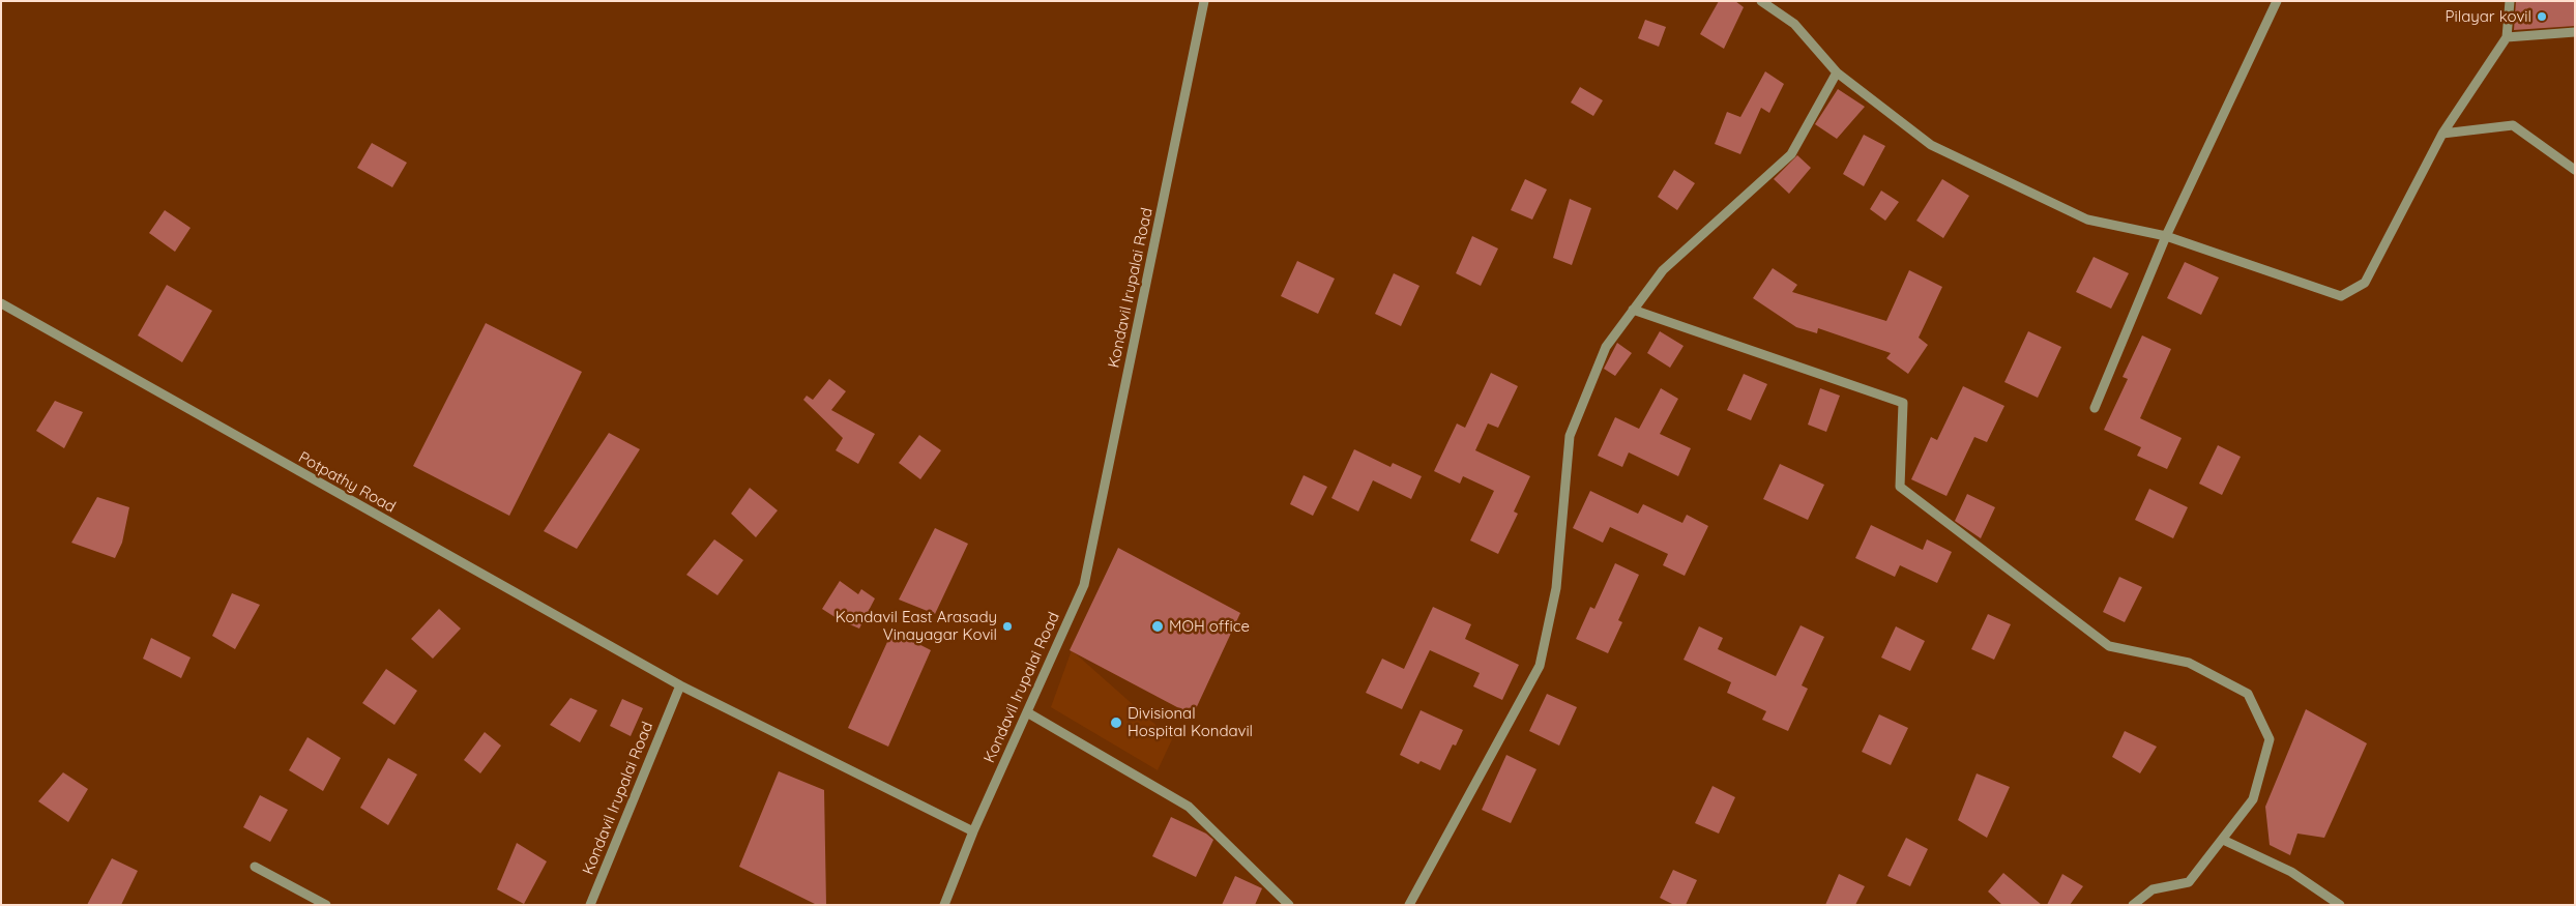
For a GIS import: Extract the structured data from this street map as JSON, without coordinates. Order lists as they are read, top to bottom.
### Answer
{
  "streets": {
    "street": ["Kondavil Irupalai Road", "Potpathy Road"]
  },
  "crossings": [
    ["Kondavil Irupalai Road", "Potpathy Road"]
  ],
  "places": [
    "Pilayar kovil",
    "Kondavil East Arasady Vinayagar Kovil",
    "MOH office",
    "Divisional Hospital Kondavil"
  ]
}
